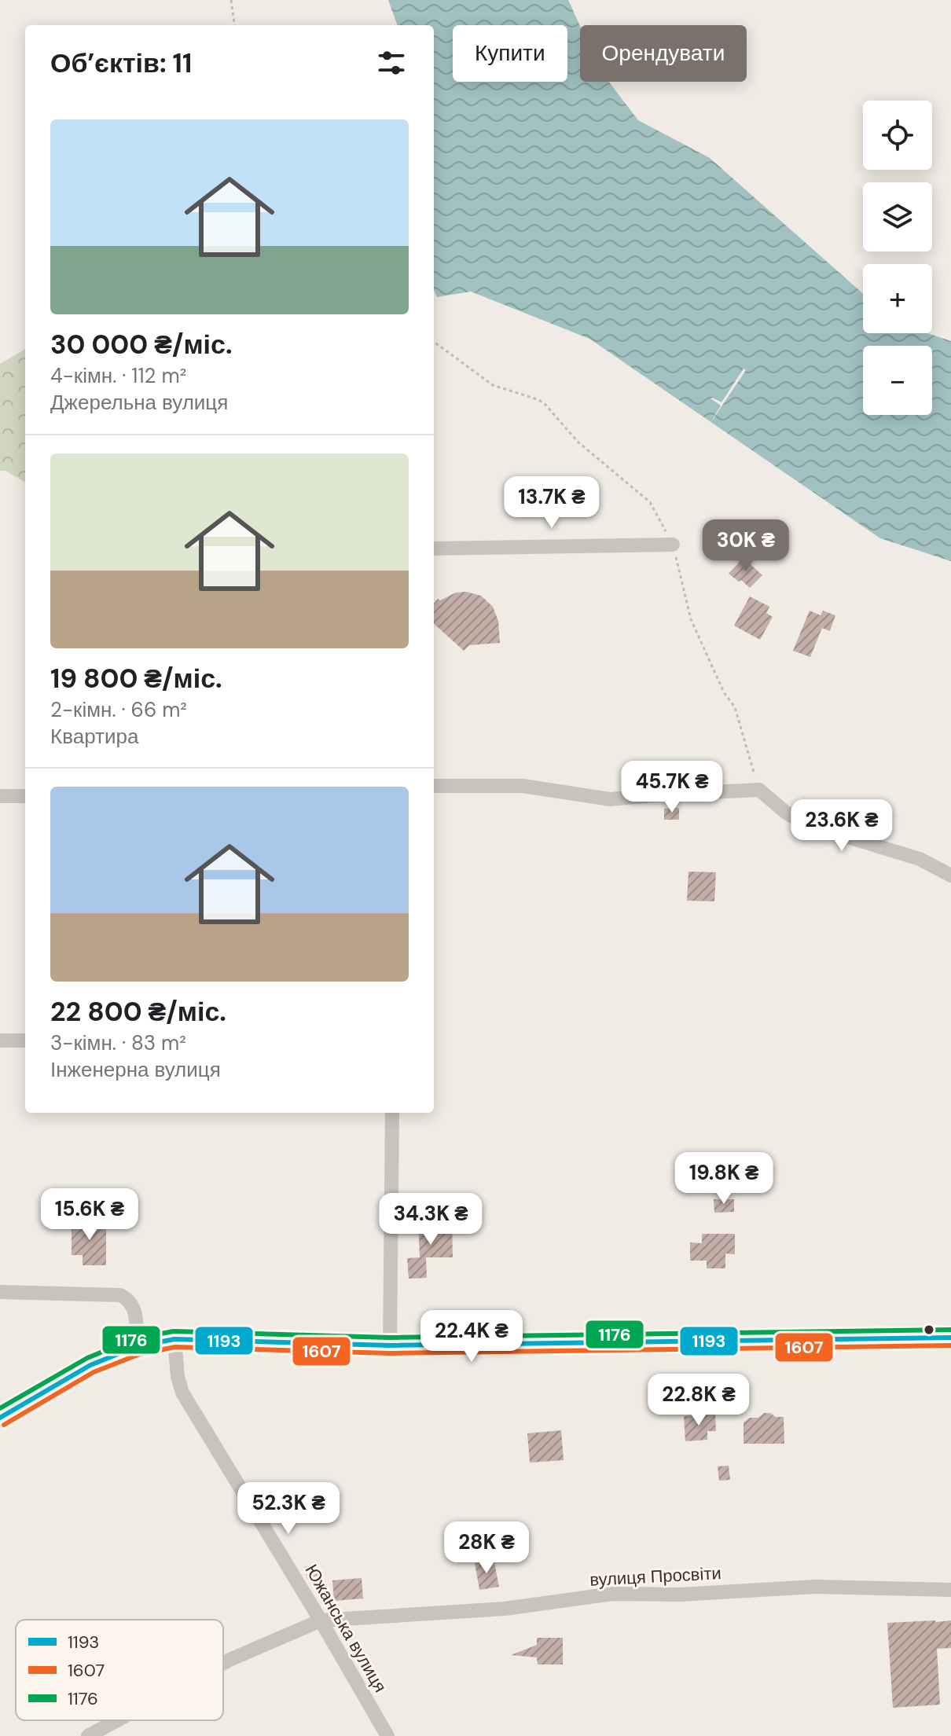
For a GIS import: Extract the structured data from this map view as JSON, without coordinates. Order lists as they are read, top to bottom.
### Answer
{
  "streets": {
    "street": ["вулиця Просвіти", "Южанська вулиця"]
  },
  "crossings": [
    ["вулиця Просвіти", "Южанська вулиця"]
  ],
  "lines": ["transit line 1176", "transit line 1193", "transit line 1607"],
  "legend": ["1193", "1607", "1176"],
  "page": {
    "chip": ["Купити", "Орендувати"],
    "heading": "Об’єктів: 11",
    "map_buttons": ["+", "−"],
    "list": [
      {
        "name": "30 000 ₴/міс.",
        "note": "4-кімн. · 112 m² · Джерельна вулиця"
      },
      {
        "name": "19 800 ₴/міс.",
        "note": "2-кімн. · 66 m² · Квартира"
      },
      {
        "name": "22 800 ₴/міс.",
        "note": "3-кімн. · 83 m² · Інженерна вулиця"
      }
    ],
    "price": [
      "13.7K ₴",
      "30K ₴",
      "45.7K ₴",
      "23.6K ₴",
      "19.8K ₴",
      "15.6K ₴",
      "34.3K ₴",
      "22.4K ₴",
      "22.8K ₴",
      "52.3K ₴",
      "28K ₴"
    ]
  }
}
